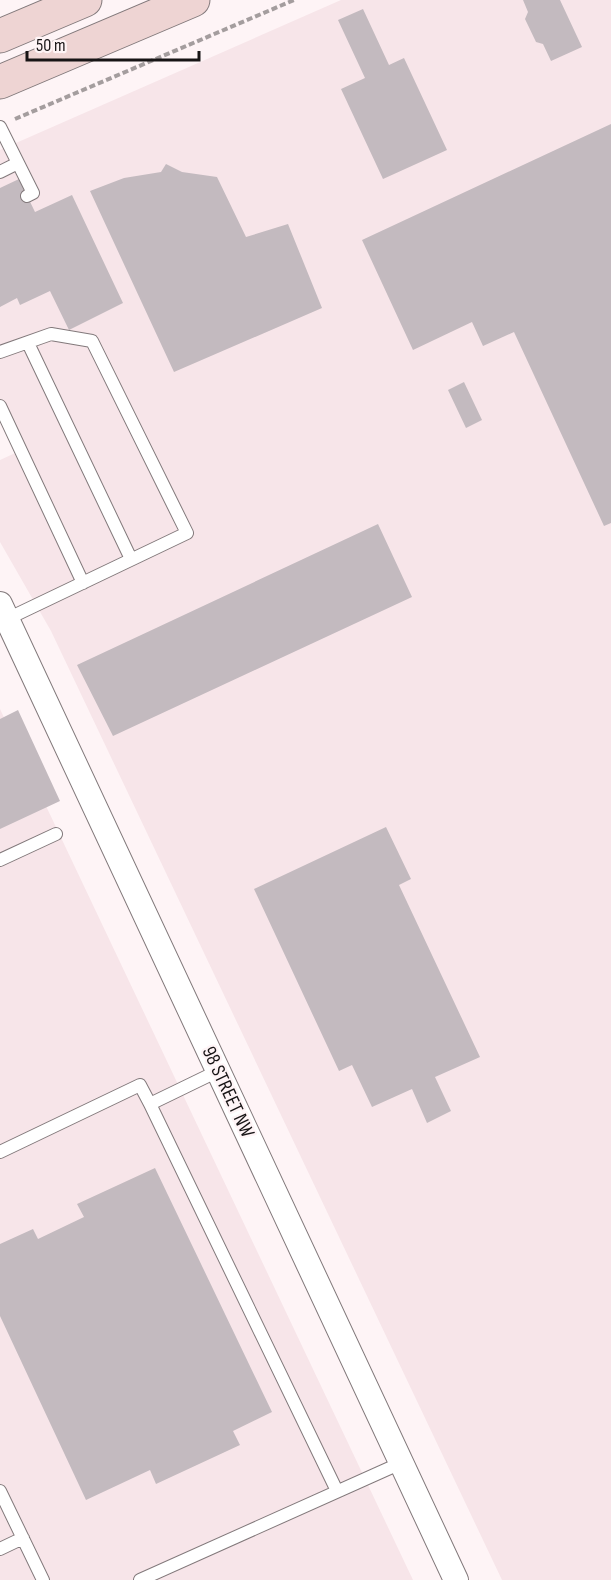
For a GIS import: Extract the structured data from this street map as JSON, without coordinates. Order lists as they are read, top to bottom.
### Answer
{
  "streets": {
    "street": ["98 STREET NW"]
  },
  "scale_bar": "50 m"
}
